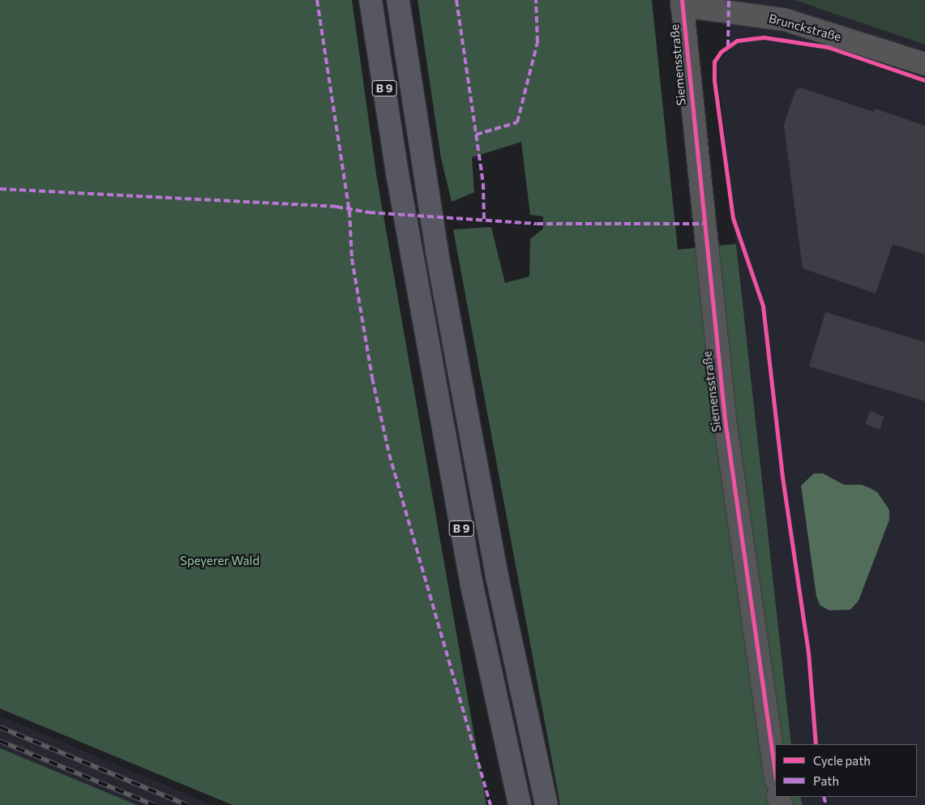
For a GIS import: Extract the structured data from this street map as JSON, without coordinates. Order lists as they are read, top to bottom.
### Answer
{
  "streets": {
    "highway": ["B 9"],
    "street": ["Brunckstraße", "Siemensstraße"]
  },
  "crossings": [
    ["Brunckstraße", "Siemensstraße"]
  ],
  "parks": ["Speyerer Wald"],
  "legend": ["Cycle path", "Path"]
}
